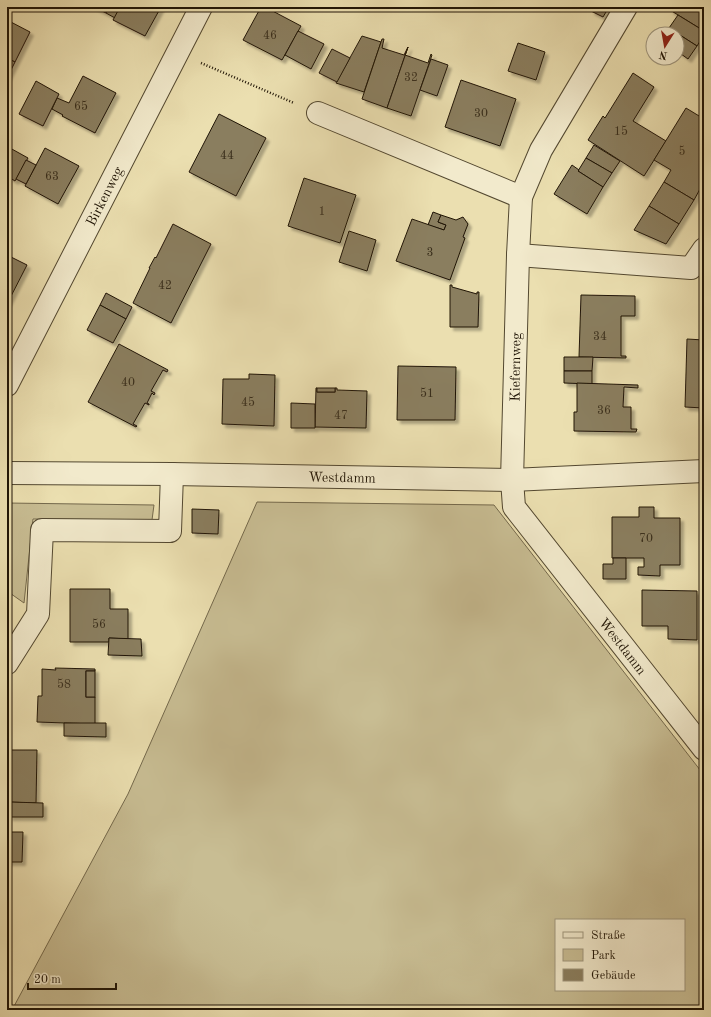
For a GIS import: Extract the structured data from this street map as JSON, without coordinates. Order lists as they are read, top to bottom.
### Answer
{
  "streets": {
    "street": ["Birkenweg", "Kiefernweg", "Westdamm"]
  },
  "crossings": [
    ["Kiefernweg", "Westdamm"]
  ],
  "house_numbers": [
    "46",
    "32",
    "65",
    "30",
    "15",
    "5",
    "44",
    "63",
    "1",
    "3",
    "42",
    "34",
    "40",
    "51",
    "45",
    "36",
    "47",
    "70",
    "56",
    "58"
  ],
  "legend": ["Straße", "Park", "Gebäude"],
  "scale_bar": "20 m",
  "north": "bottom"
}
